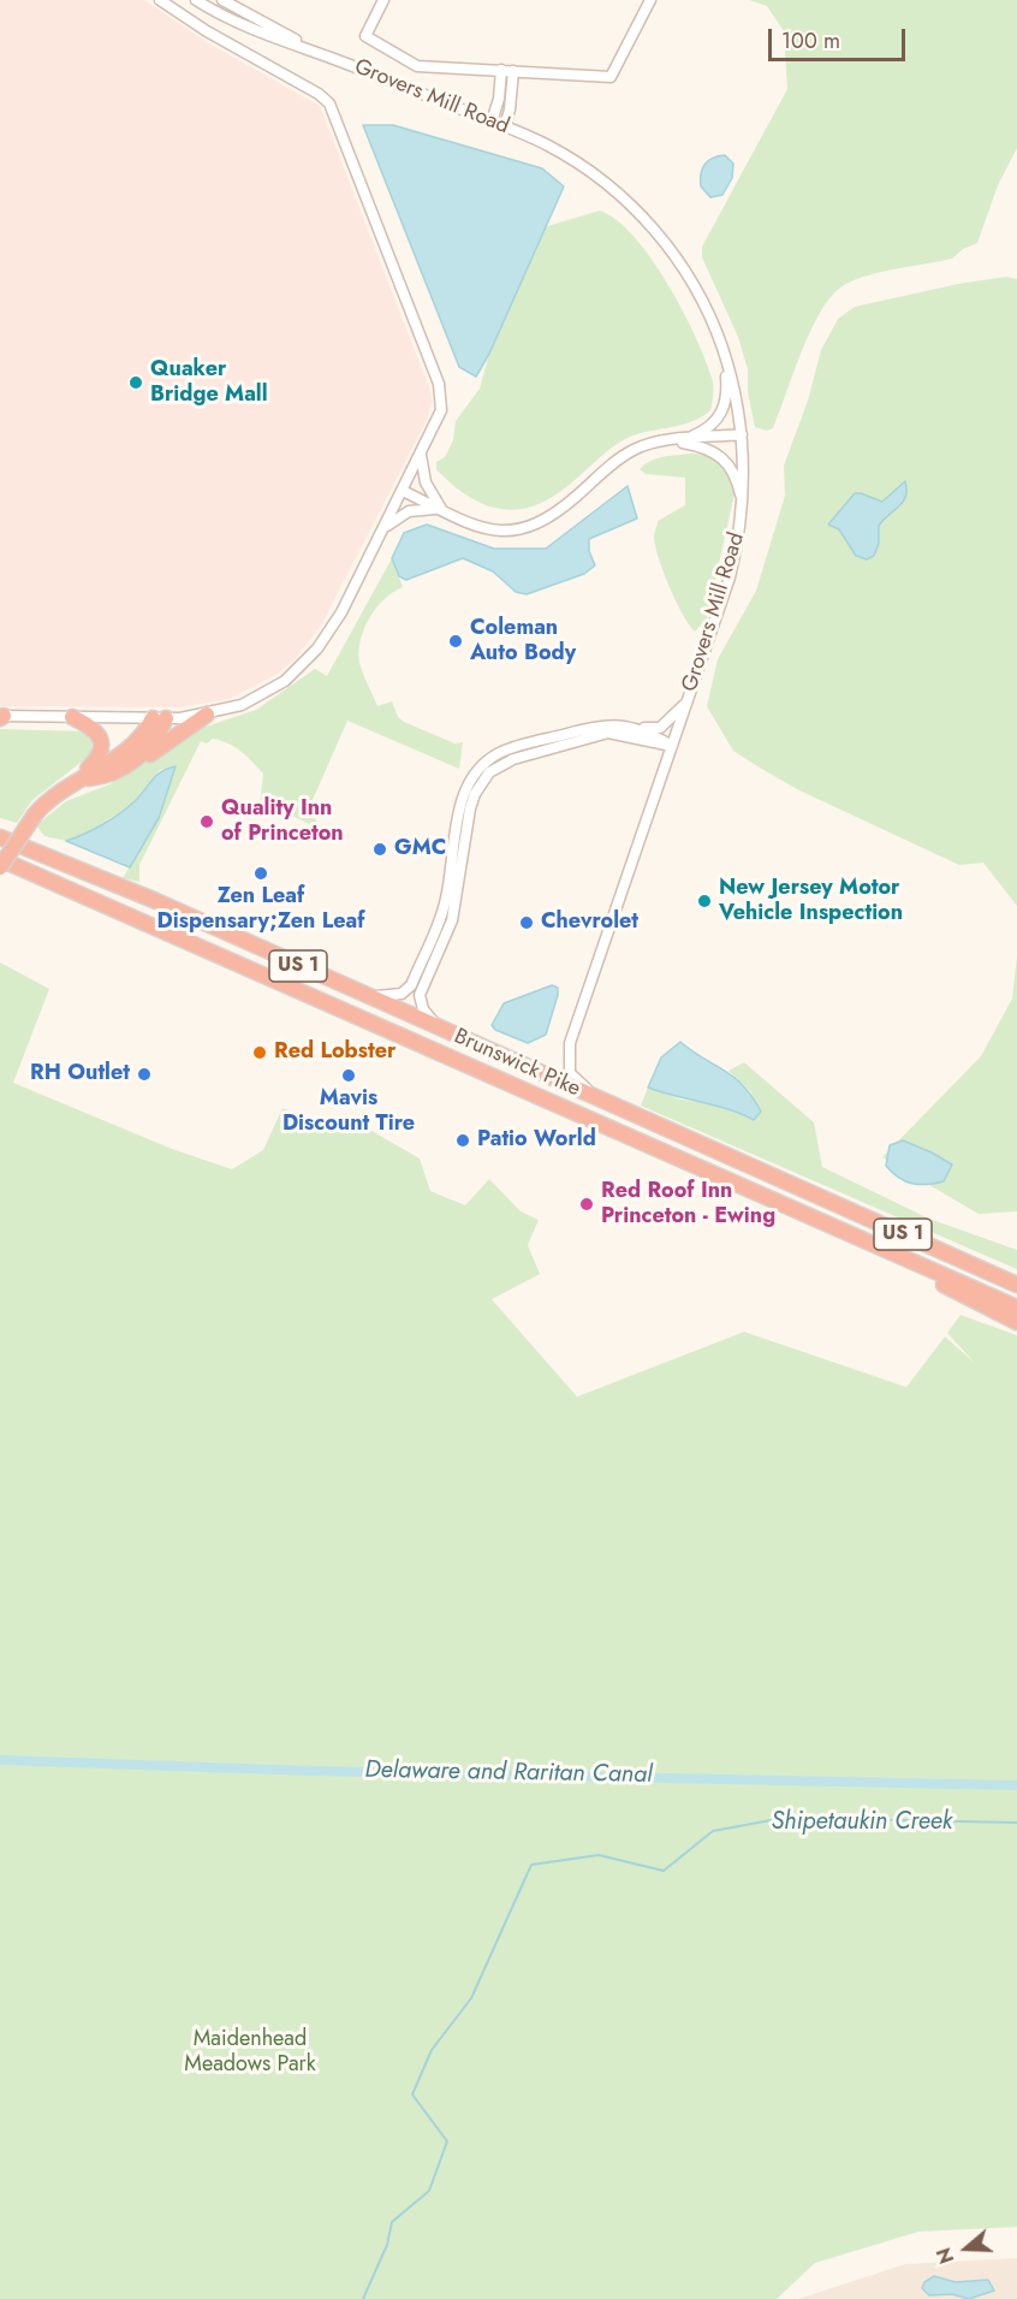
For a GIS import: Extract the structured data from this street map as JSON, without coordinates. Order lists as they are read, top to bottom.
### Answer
{
  "streets": {
    "highway": ["US 1", "Brunswick Pike"],
    "street": ["Grovers Mill Road"]
  },
  "crossings": [
    ["Grovers Mill Road", "Brunswick Pike"]
  ],
  "water": ["Delaware and Raritan Canal", "Shipetaukin Creek"],
  "parks": ["Maidenhead Meadows Park"],
  "places": [
    "Quaker Bridge Mall",
    "Coleman Auto Body",
    "Quality Inn of Princeton",
    "GMC",
    "Zen Leaf Dispensary;Zen Leaf",
    "New Jersey Motor Vehicle Inspection",
    "Chevrolet",
    "Red Lobster",
    "RH Outlet",
    "Mavis Discount Tire",
    "Patio World",
    "Red Roof Inn Princeton - Ewing"
  ],
  "scale_bar": "100 m",
  "north": "left"
}
